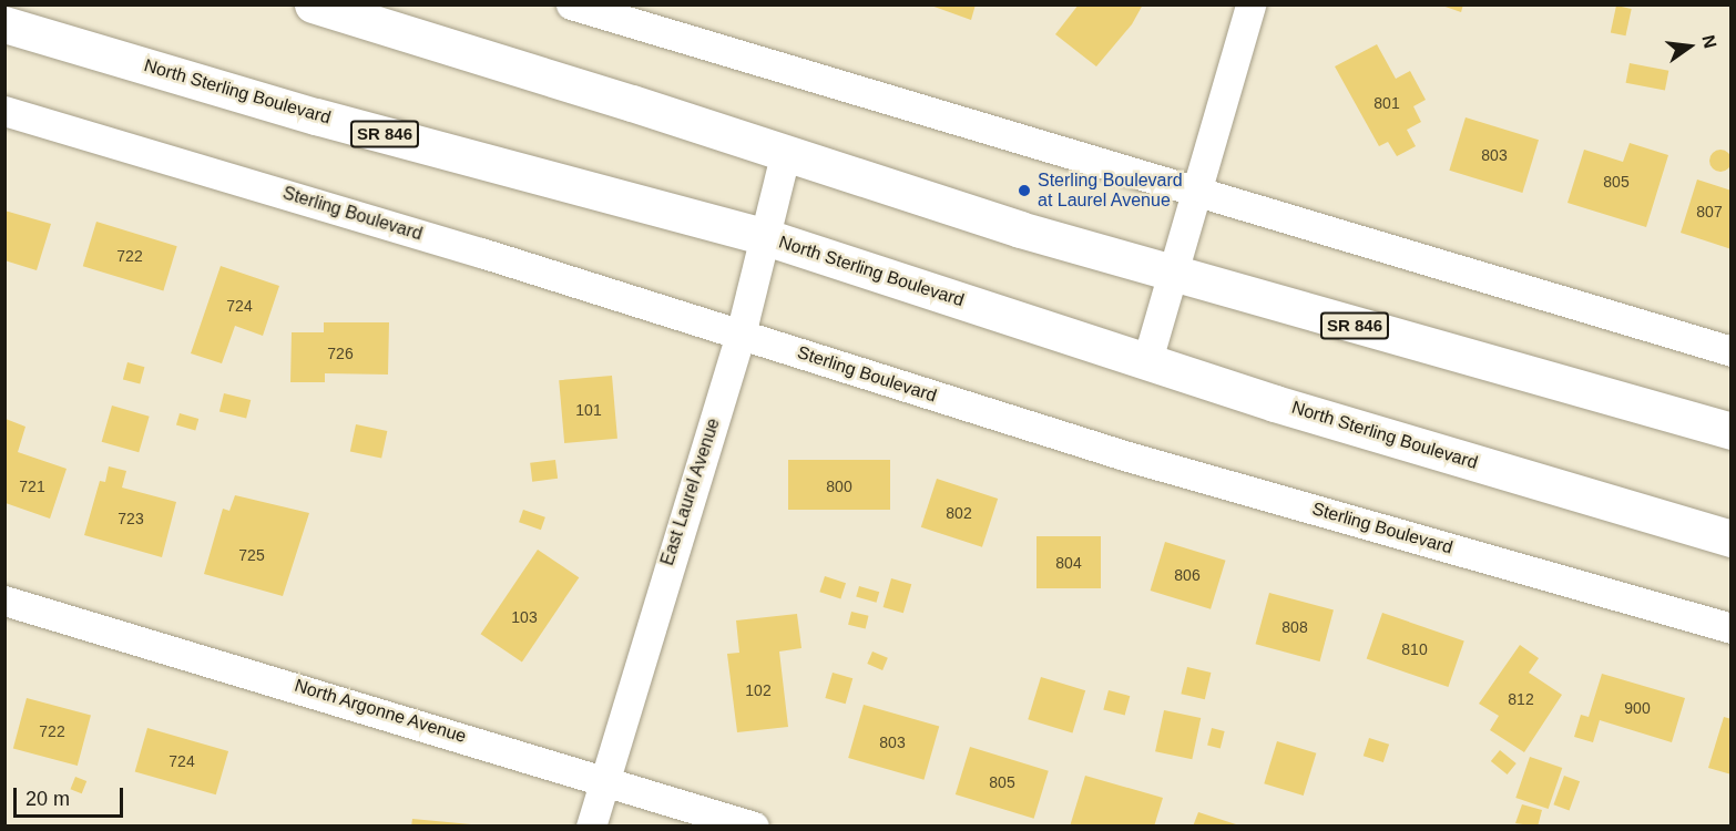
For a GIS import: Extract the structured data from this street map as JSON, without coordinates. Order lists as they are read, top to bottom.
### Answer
{
  "streets": {
    "main road": ["North Sterling Boulevard", "SR 846"],
    "street": ["Sterling Boulevard", "East Laurel Avenue", "North Argonne Avenue"]
  },
  "crossings": [
    ["North Sterling Boulevard", "East Laurel Avenue"],
    ["SR 846", "East Laurel Avenue"],
    ["Sterling Boulevard", "East Laurel Avenue"],
    ["East Laurel Avenue", "North Argonne Avenue"]
  ],
  "places": ["Sterling Boulevard at Laurel Avenue"],
  "house_numbers": [
    "801",
    "803",
    "805",
    "807",
    "722",
    "724",
    "726",
    "101",
    "721",
    "800",
    "802",
    "723",
    "725",
    "804",
    "806",
    "103",
    "808",
    "810",
    "102",
    "812",
    "900",
    "722",
    "803",
    "724",
    "805"
  ],
  "scale_bar": "20 m",
  "north": "right"
}
